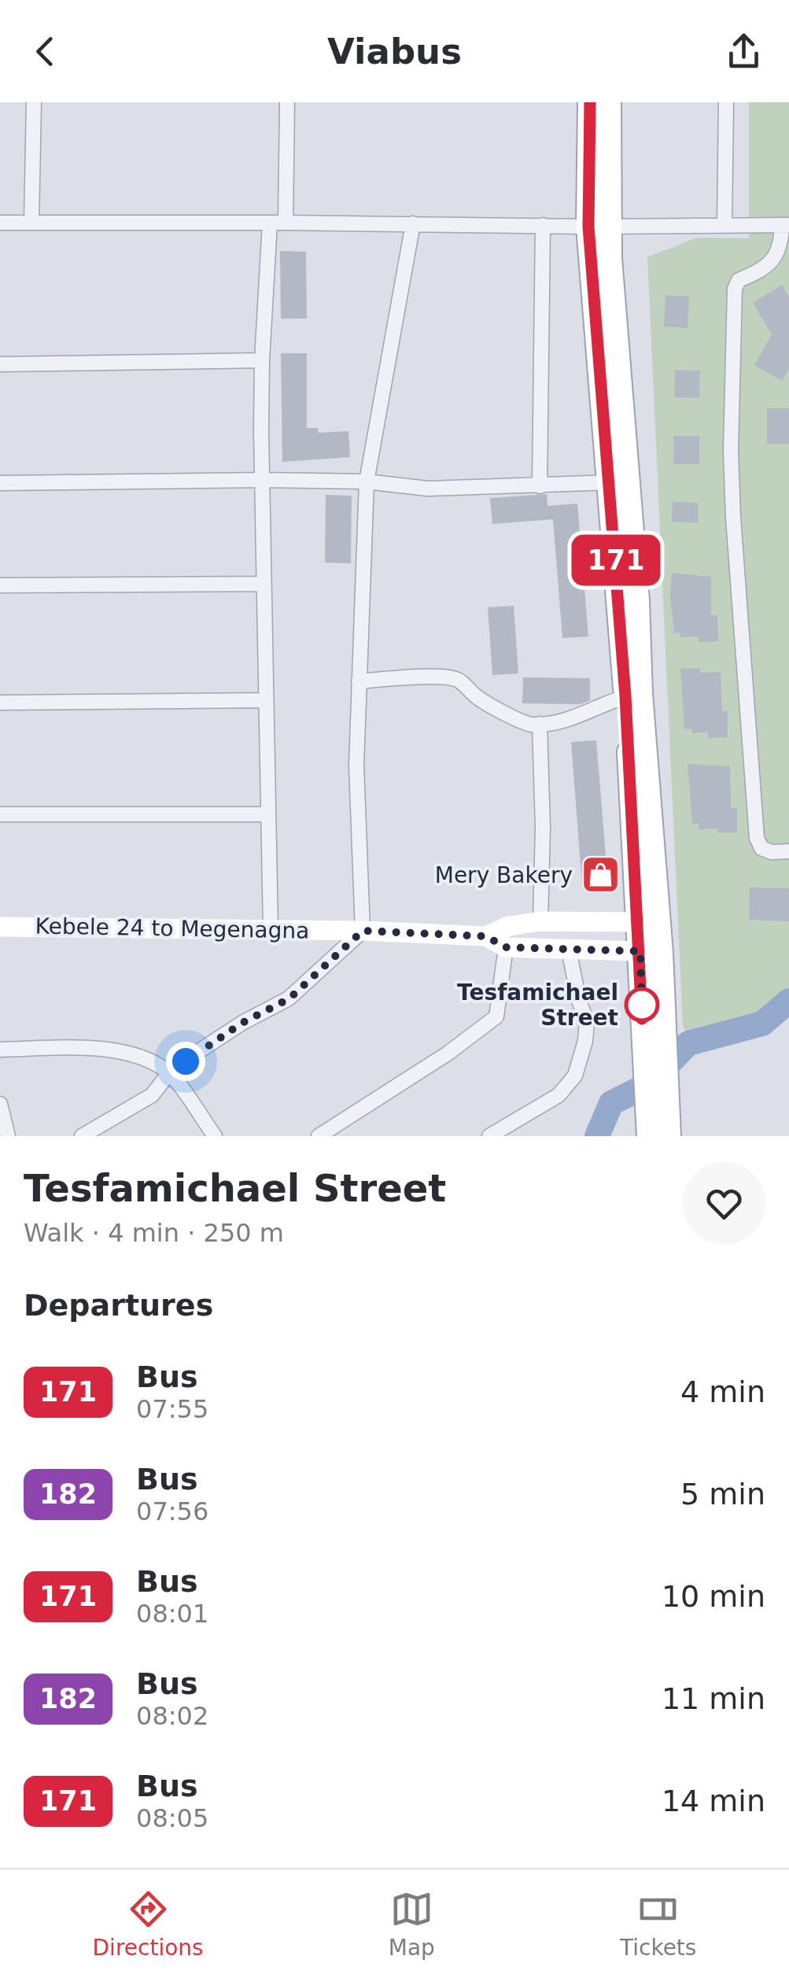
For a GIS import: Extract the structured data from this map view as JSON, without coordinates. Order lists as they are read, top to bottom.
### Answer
{
  "streets": {
    "main road": ["Kebele 24 to Megenagna"]
  },
  "places": {
    "shop": ["Mery Bakery"],
    "other": ["Tesfamichael Street"]
  },
  "lines": ["bus line 171"],
  "page": {
    "header": "Viabus",
    "on_map": "171",
    "heading": [
      ["Tesfamichael Street", "Walk · 4 min · 250 m"],
      "Departures"
    ],
    "list": [
      {
        "mark": "171",
        "name": "Bus",
        "note": "07:55",
        "value": "4 min"
      },
      {
        "mark": "182",
        "name": "Bus",
        "note": "07:56",
        "value": "5 min"
      },
      {
        "mark": "171",
        "name": "Bus",
        "note": "08:01",
        "value": "10 min"
      },
      {
        "mark": "182",
        "name": "Bus",
        "note": "08:02",
        "value": "11 min"
      },
      {
        "mark": "171",
        "name": "Bus",
        "note": "08:05",
        "value": "14 min"
      }
    ],
    "tabs": ["Directions", "Map", "Tickets"]
  }
}
